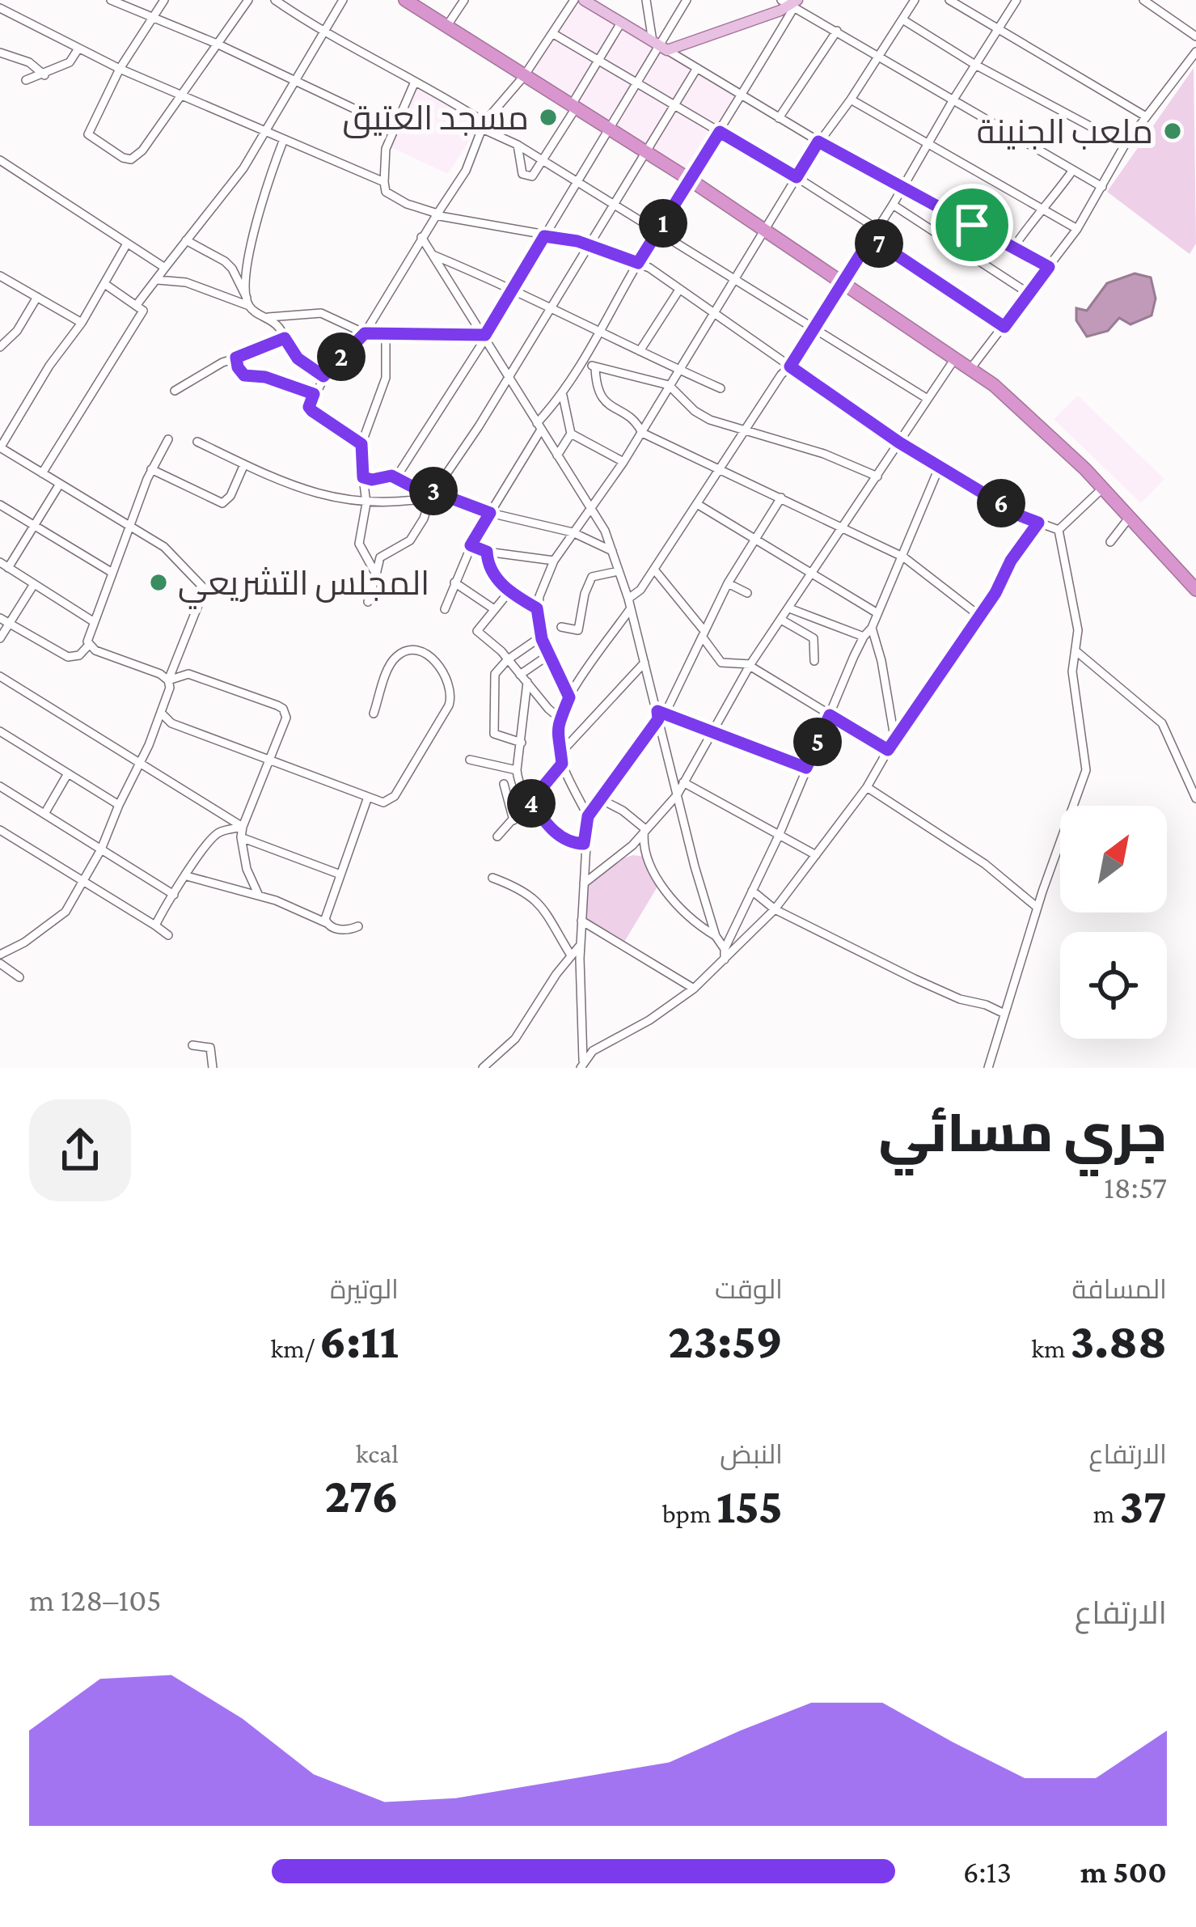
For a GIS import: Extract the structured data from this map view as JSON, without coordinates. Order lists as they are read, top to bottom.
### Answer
{
  "places": ["مسجد العتيق", "ملعب الجنينة", "المجلس التشريعي"],
  "north": "top right",
  "page": {
    "pins": [
      "1",
      "7",
      "2",
      "3",
      "6",
      "5",
      "4"
    ],
    "heading": ["جري مسائي", "18:57"],
    "stats": [
      ["المسافة", "3.88 km"],
      ["الوقت", "23:59"],
      ["الوتيرة", "6:11 /km"],
      ["الارتفاع", "37 m"],
      ["النبض", "155 bpm"],
      ["kcal", "276"]
    ],
    "chart": ["الارتفاع", "105–128 m"],
    "list": [
      {
        "name": "500 m",
        "note": "6:13"
      }
    ]
  }
}
